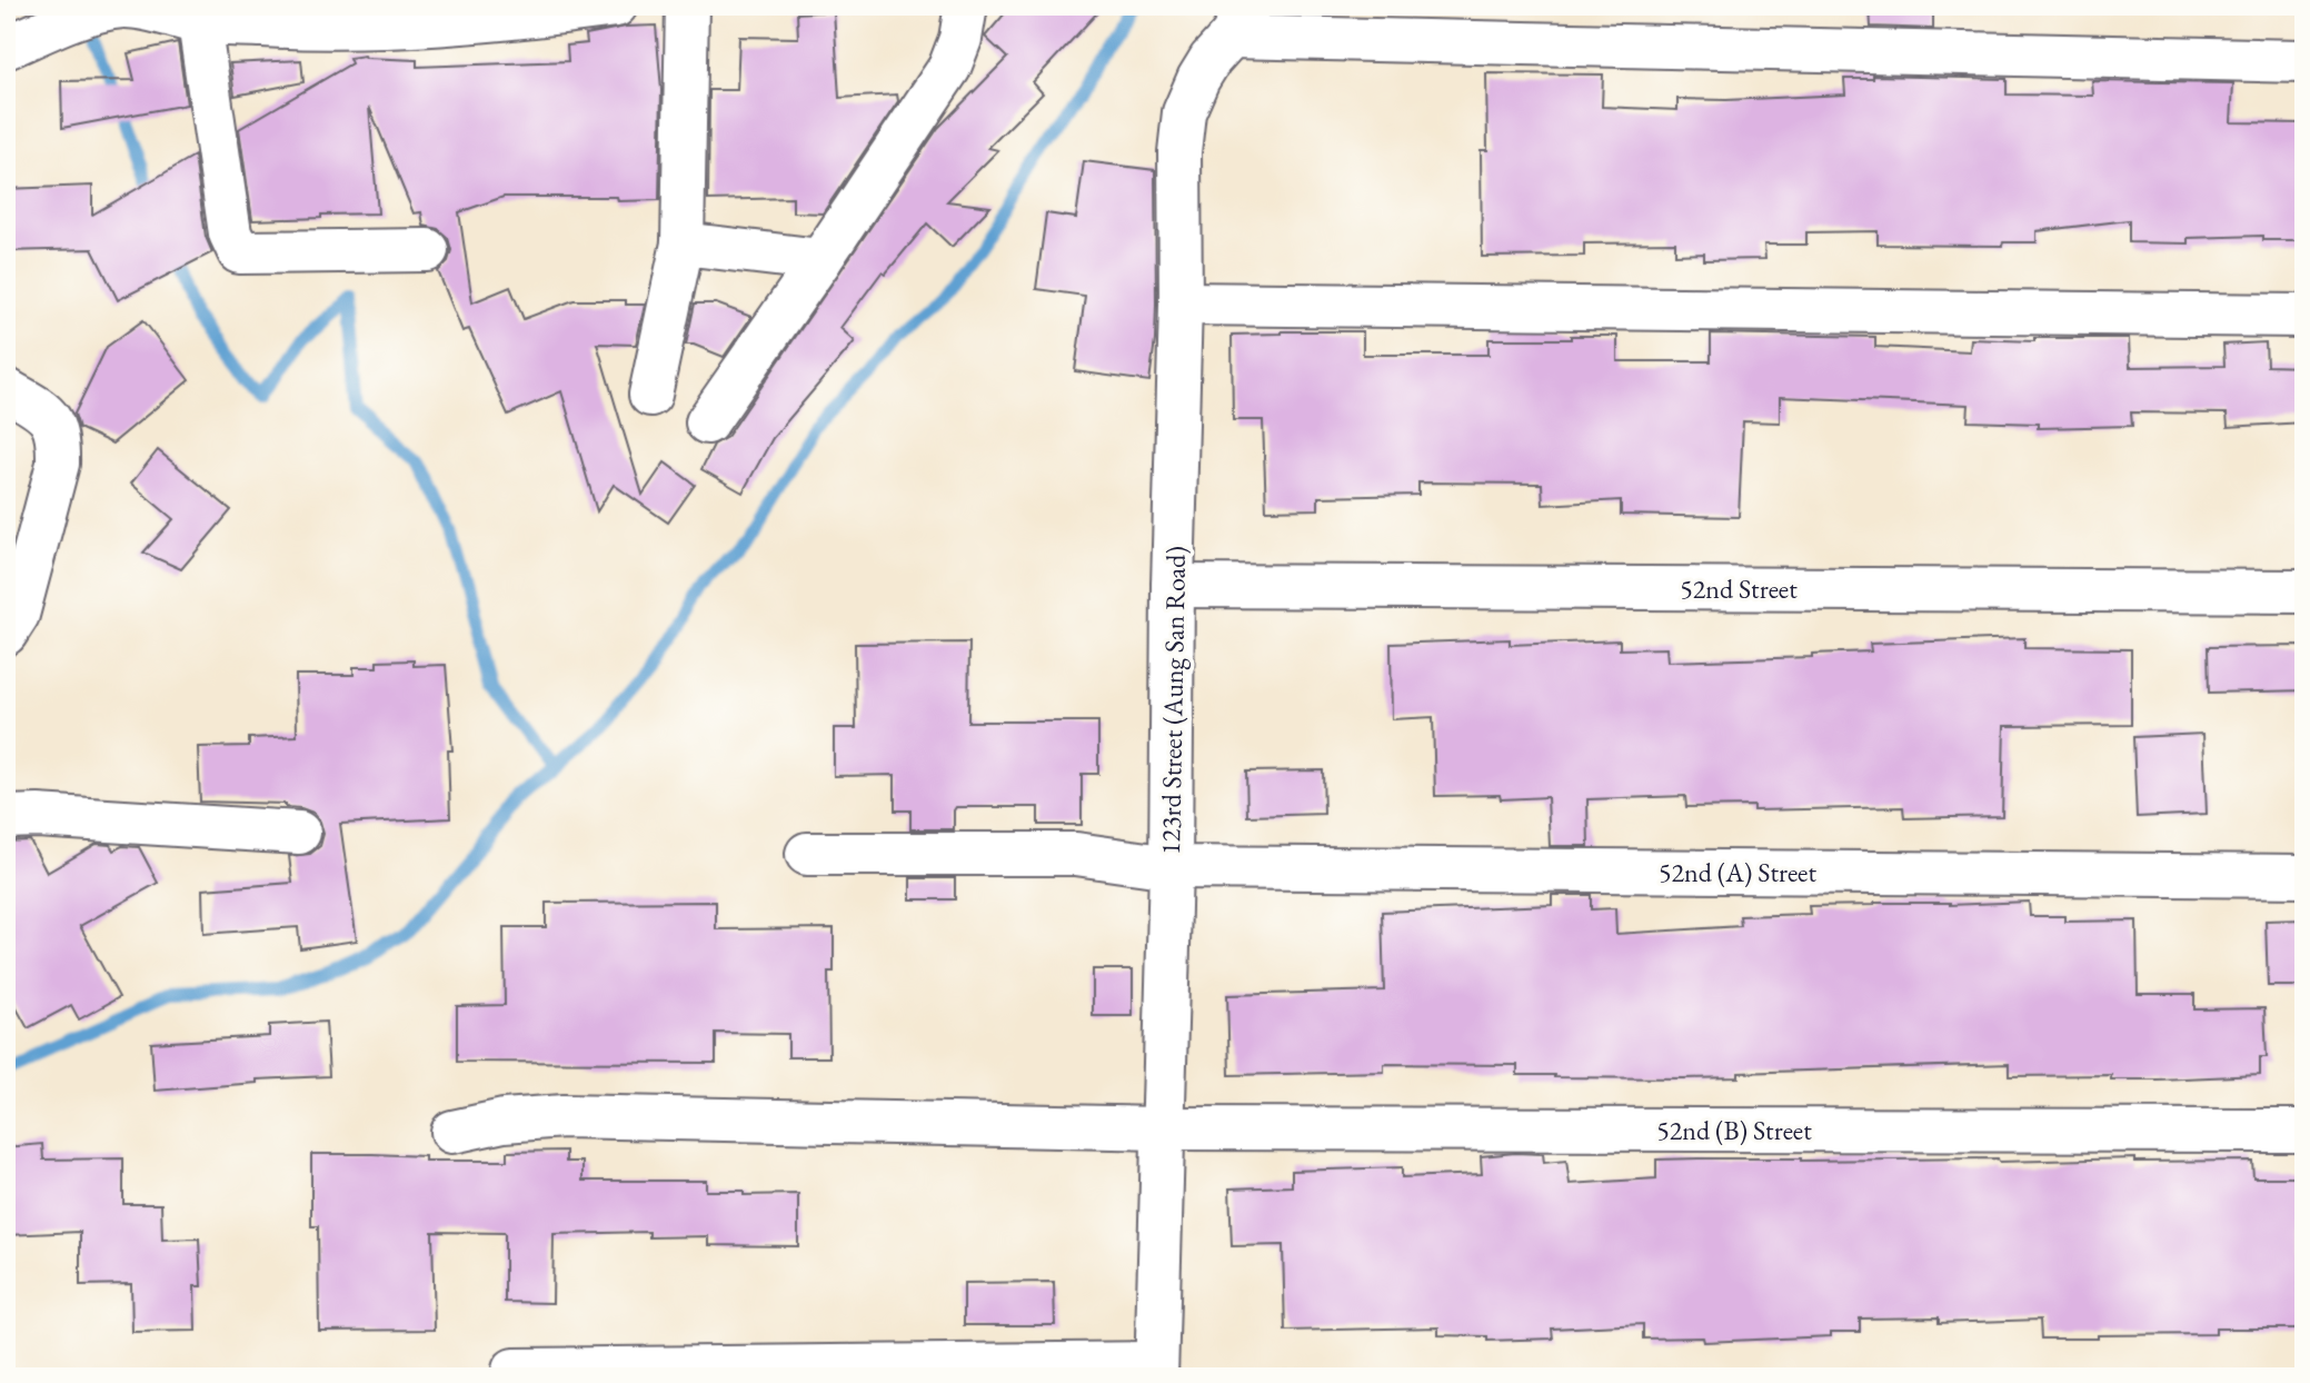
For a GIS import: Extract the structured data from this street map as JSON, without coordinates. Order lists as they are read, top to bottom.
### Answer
{
  "streets": {
    "street": [
      "52nd Street",
      "123rd Street (Aung San Road)",
      "52nd (A) Street",
      "52nd (B) Street"
    ]
  },
  "crossings": [
    ["52nd Street", "123rd Street (Aung San Road)"],
    ["123rd Street (Aung San Road)", "52nd (A) Street"],
    ["123rd Street (Aung San Road)", "52nd (B) Street"]
  ]
}
